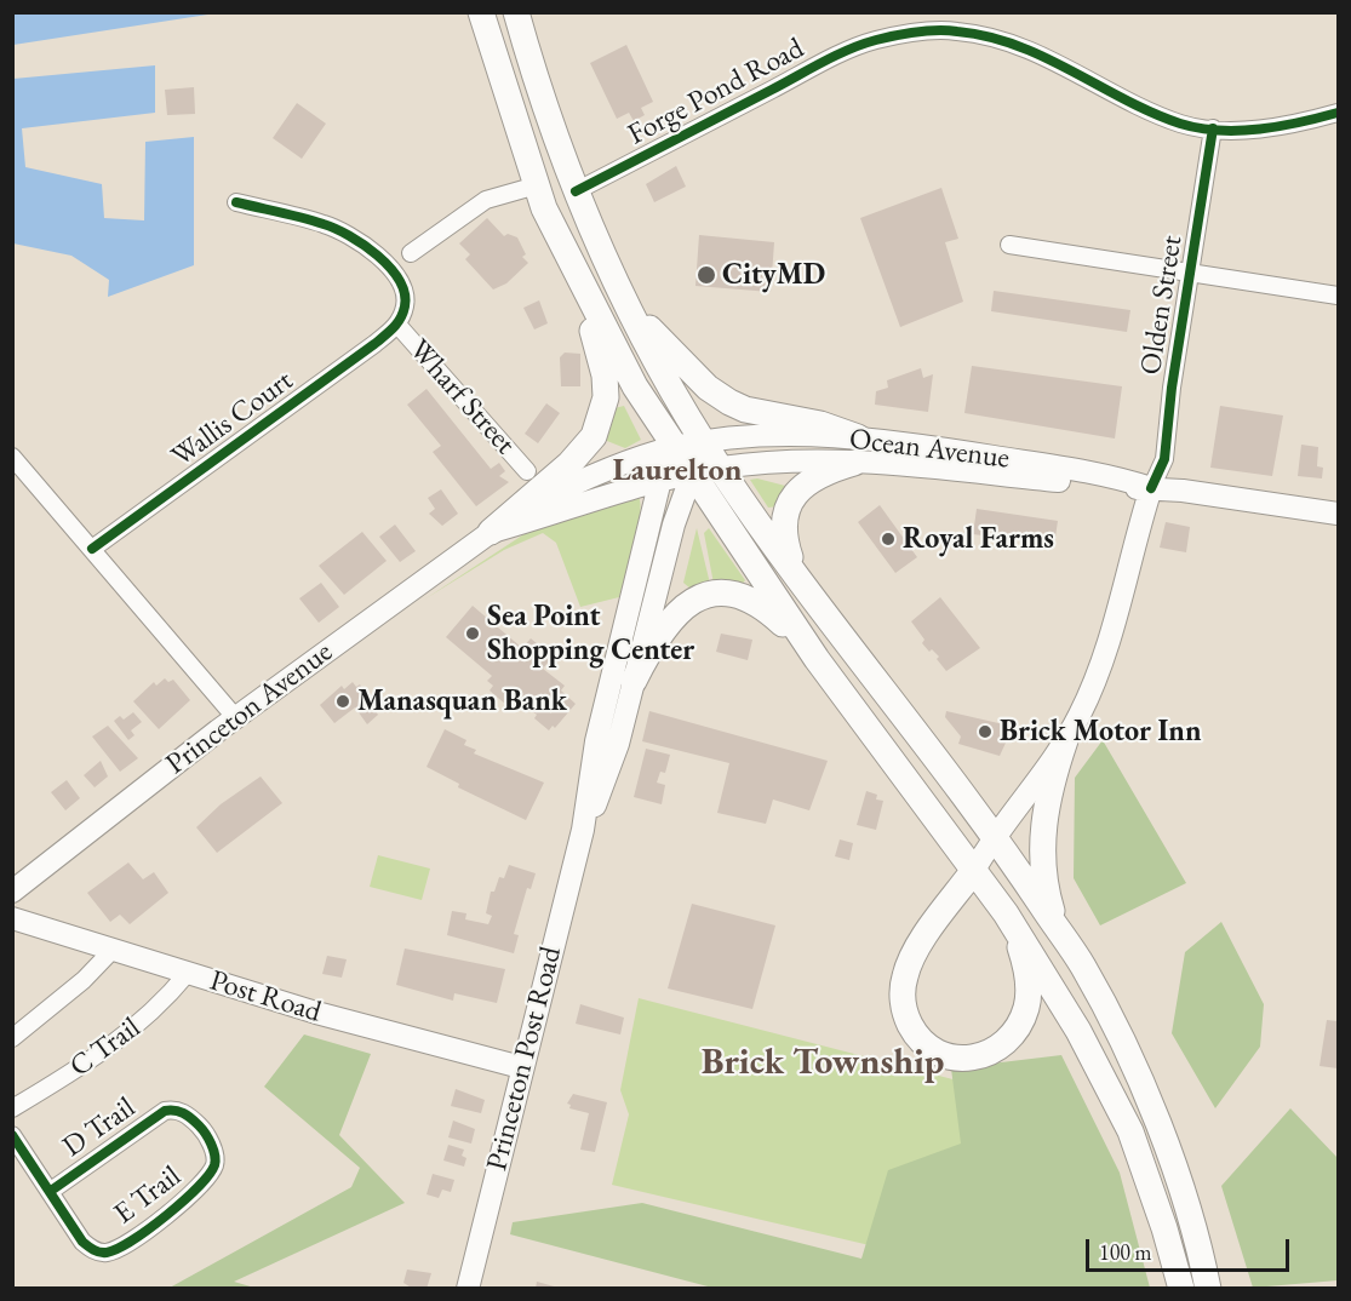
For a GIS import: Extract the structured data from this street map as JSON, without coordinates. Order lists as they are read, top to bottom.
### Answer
{
  "streets": {
    "main road": [
      "Olden Street",
      "Ocean Avenue",
      "Princeton Avenue",
      "Post Road",
      "Princeton Post Road"
    ],
    "street": [
      "Forge Pond Road",
      "Wharf Street",
      "Wallis Court",
      "C Trail",
      "D Trail",
      "E Trail"
    ]
  },
  "crossings": [
    ["Forge Pond Road", "Olden Street"],
    ["Olden Street", "Ocean Avenue"],
    ["Wharf Street", "Wallis Court"],
    ["Ocean Avenue", "Princeton Avenue"],
    ["Ocean Avenue", "Princeton Post Road"],
    ["Princeton Avenue", "Princeton Post Road"],
    ["Post Road", "C Trail"],
    ["Post Road", "Princeton Post Road"],
    ["D Trail", "E Trail"]
  ],
  "districts": ["Laurelton", "Brick Township"],
  "places": [
    "CityMD",
    "Royal Farms",
    "Sea Point Shopping Center",
    "Manasquan Bank",
    "Brick Motor Inn"
  ],
  "scale_bar": "100 m"
}
